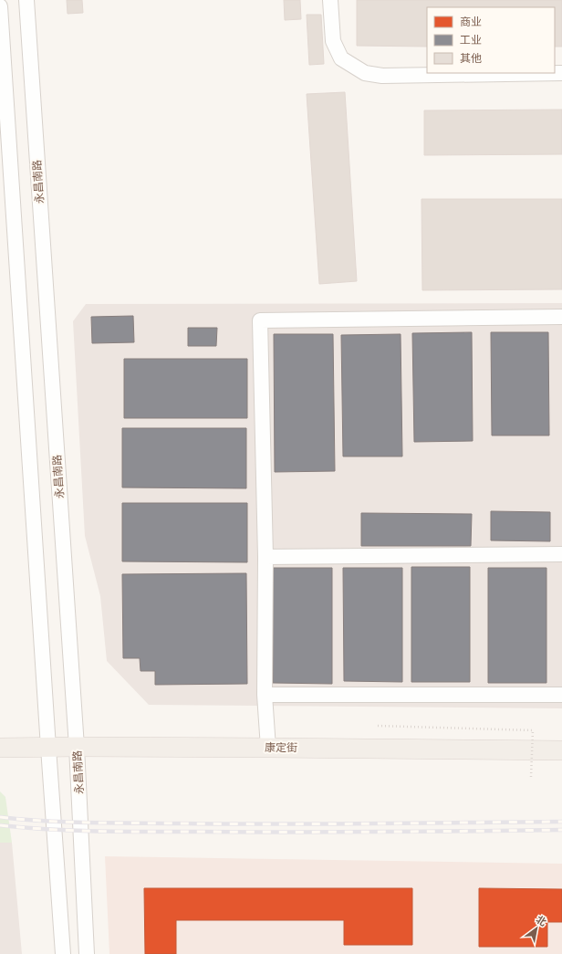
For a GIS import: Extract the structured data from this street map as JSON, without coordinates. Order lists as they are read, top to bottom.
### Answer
{
  "streets": {
    "main road": ["康定街"],
    "street": ["永昌南路"]
  },
  "crossings": [
    ["永昌南路", "康定街"]
  ],
  "legend": ["商业", "工业", "其他"],
  "north": "top right"
}
